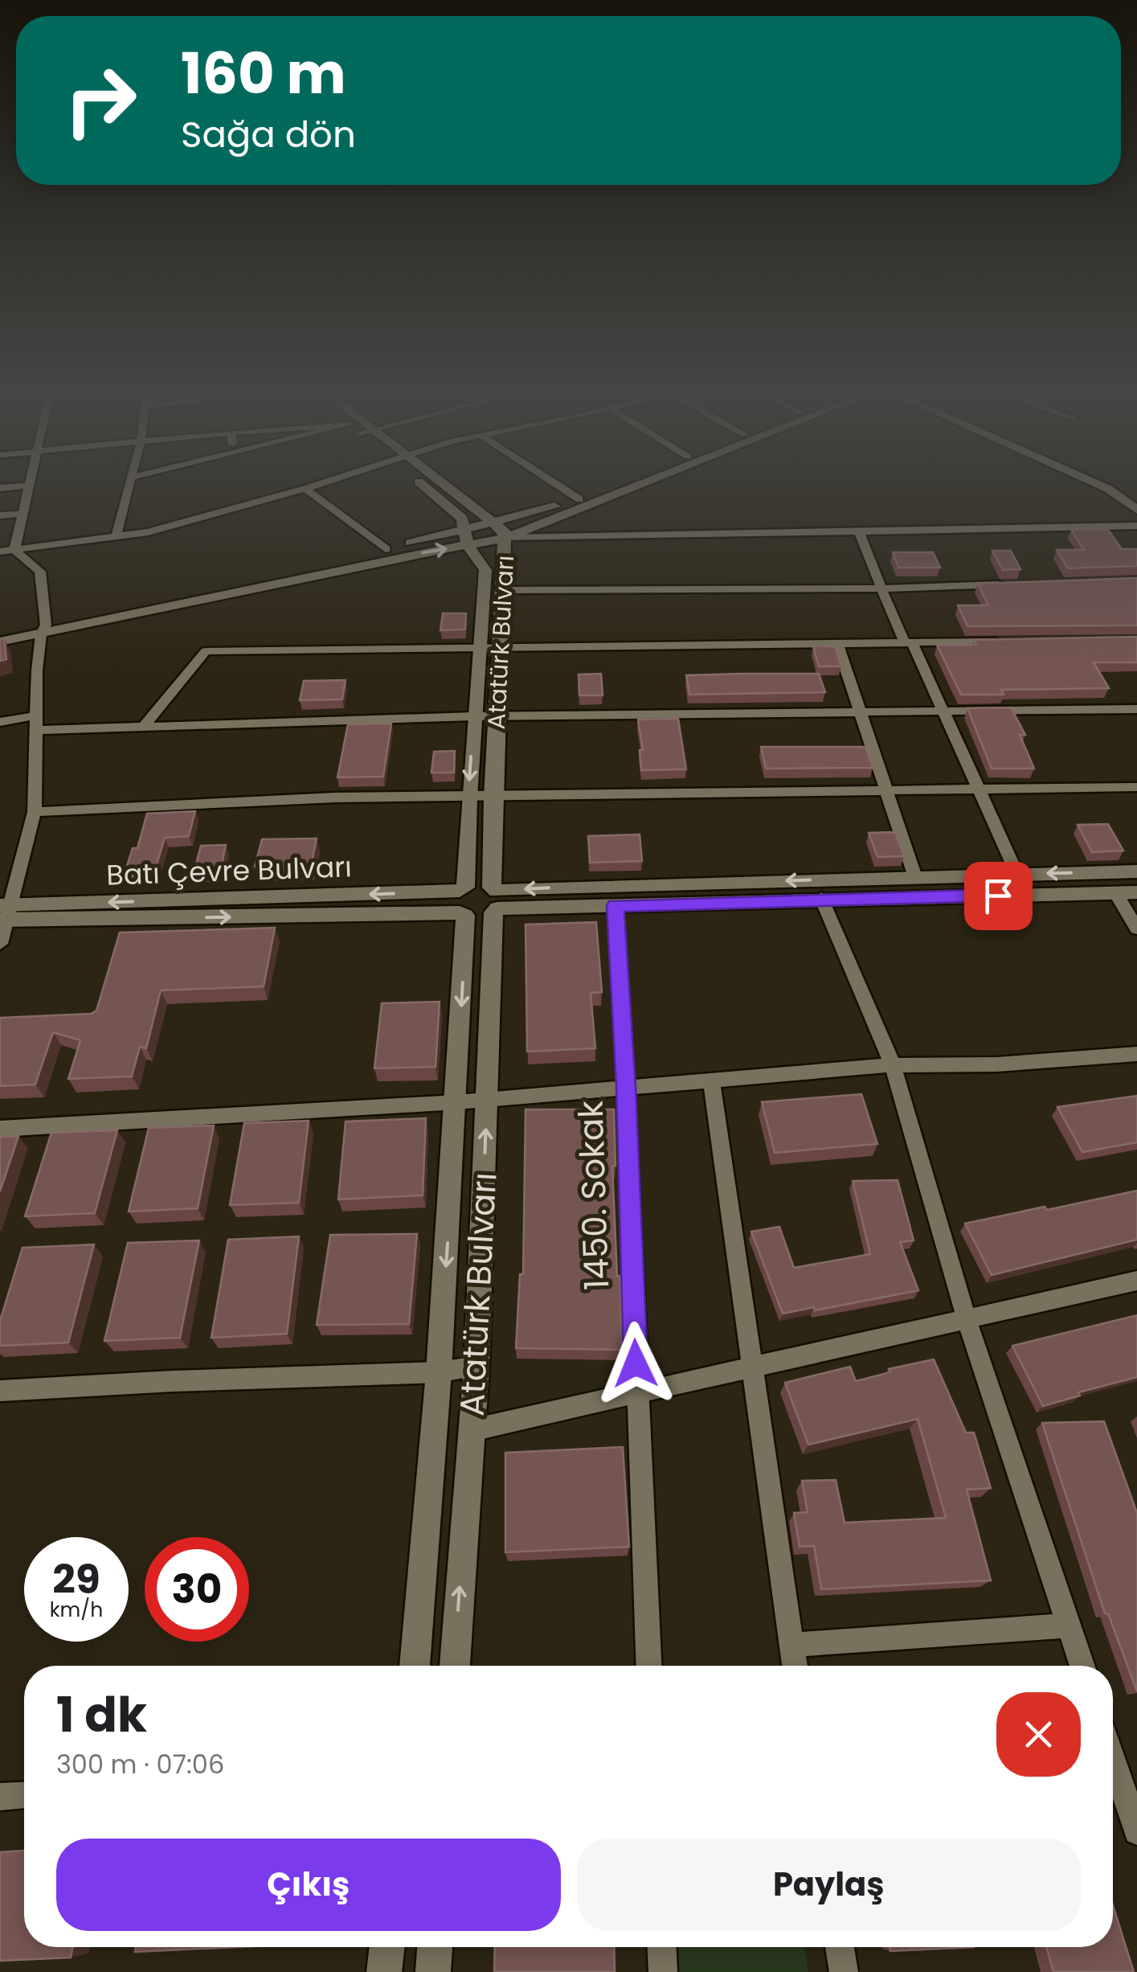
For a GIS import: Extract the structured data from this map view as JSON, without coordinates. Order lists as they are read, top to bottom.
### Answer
{
  "streets": {
    "main road": ["Atatürk Bulvarı", "Batı Çevre Bulvarı"],
    "street": ["1450. Sokak"]
  },
  "crossings": [
    ["Atatürk Bulvarı", "Batı Çevre Bulvarı"]
  ],
  "page": {
    "turn": ["160 m", "Sağa dön"],
    "speed": "29 km/h",
    "limit": "30",
    "heading": ["1 dk", "300 m · 07:06"],
    "buttons": ["Çıkış", "Paylaş"]
  }
}
